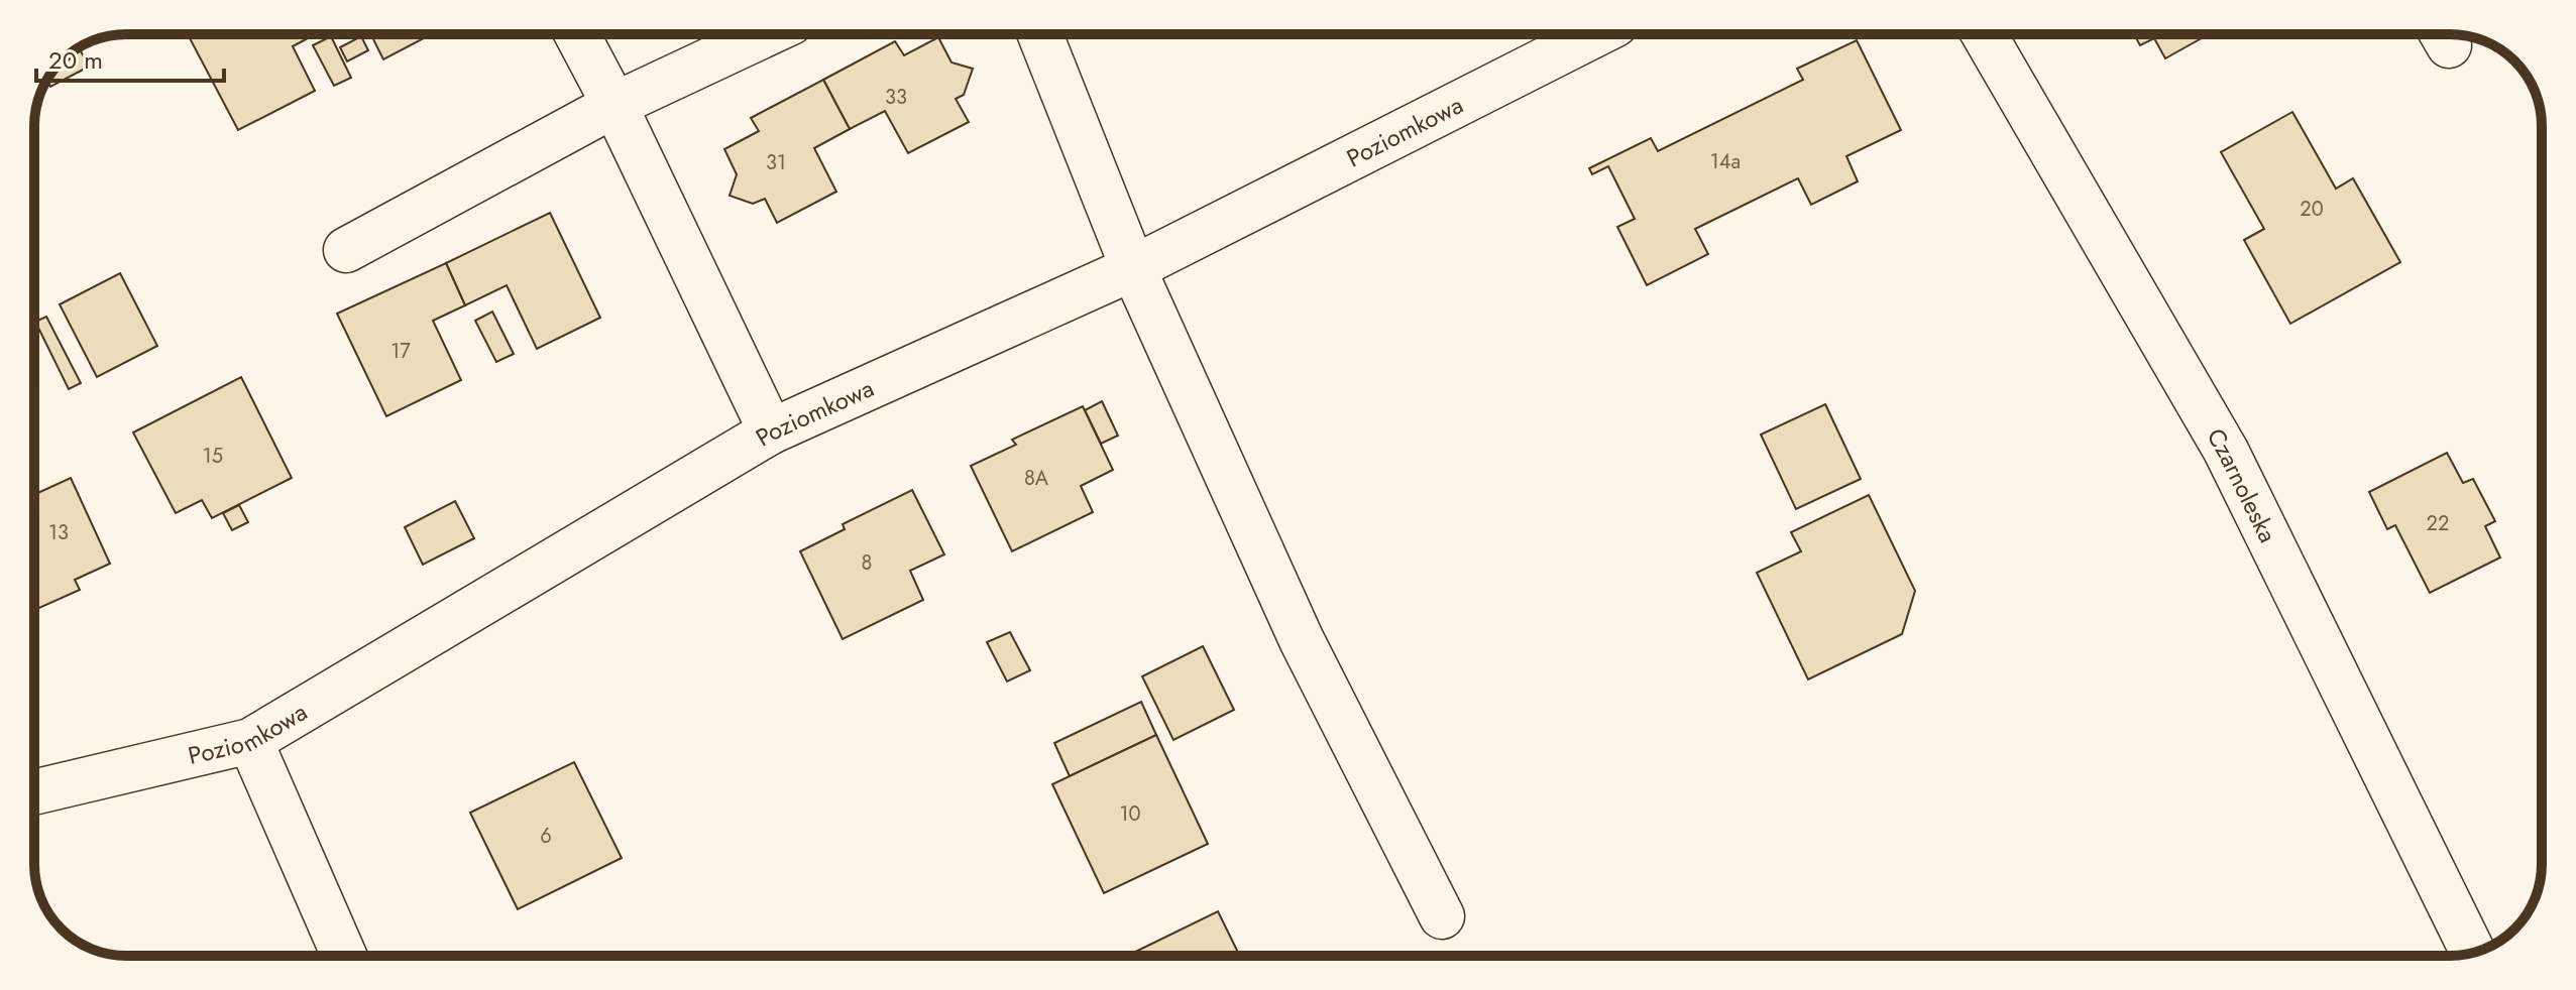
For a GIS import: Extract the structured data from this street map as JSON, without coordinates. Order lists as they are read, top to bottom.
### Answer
{
  "streets": {
    "street": ["Poziomkowa", "Czarnoleska"]
  },
  "house_numbers": [
    "33",
    "14a",
    "31",
    "20",
    "17",
    "15",
    "8A",
    "22",
    "13",
    "8",
    "10",
    "6"
  ],
  "scale_bar": "20 m"
}
